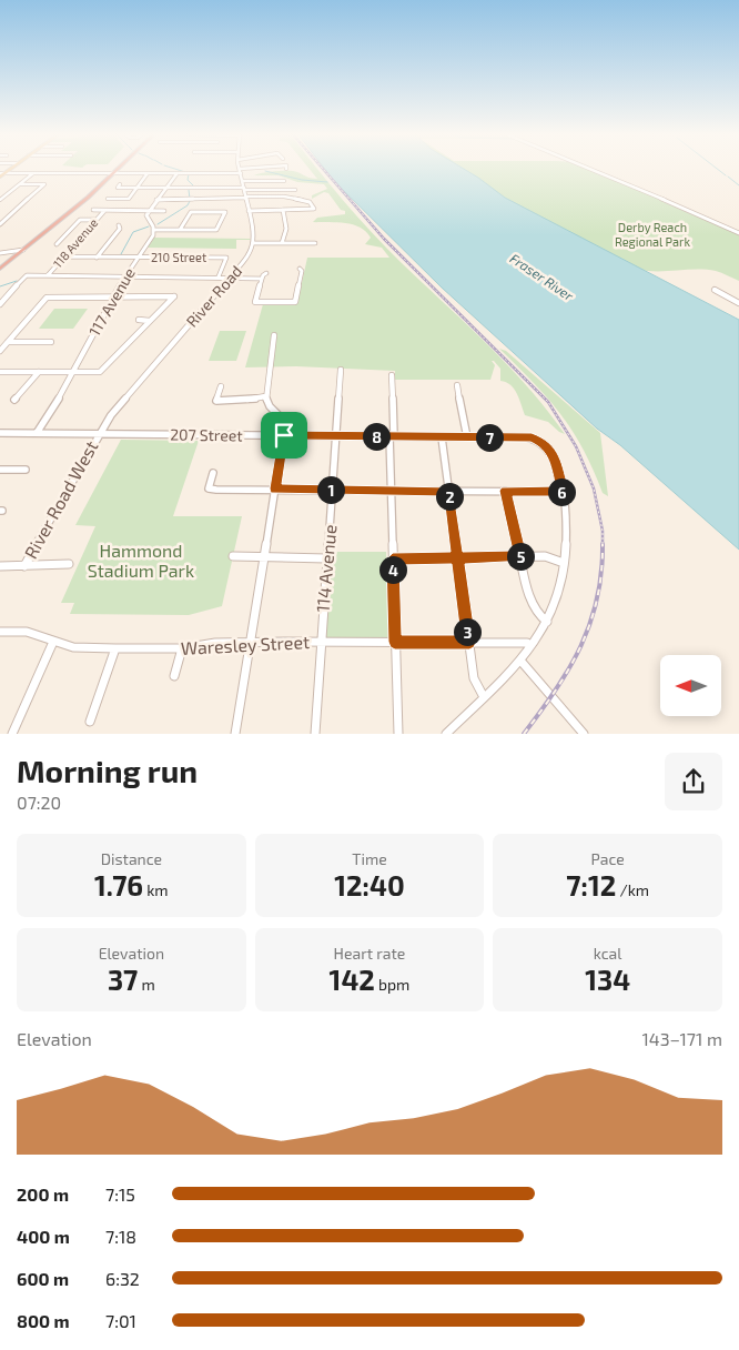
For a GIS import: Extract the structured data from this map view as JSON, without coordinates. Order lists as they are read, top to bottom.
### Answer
{
  "streets": {
    "street": [
      "118 Avenue",
      "210 Street",
      "River Road",
      "117 Avenue",
      "207 Street",
      "River Road West",
      "114 Avenue",
      "Waresley Street"
    ]
  },
  "crossings": [
    ["118 Avenue", "210 Street"],
    ["210 Street", "117 Avenue"],
    ["River Road", "207 Street"],
    ["River Road", "River Road West"],
    ["117 Avenue", "207 Street"],
    ["207 Street", "River Road West"],
    ["207 Street", "114 Avenue"],
    ["114 Avenue", "Waresley Street"]
  ],
  "water": ["Fraser River"],
  "parks": ["Derby Reach Regional Park", "Hammond Stadium Park"],
  "north": "left",
  "page": {
    "pins": [
      "8",
      "7",
      "1",
      "6",
      "2",
      "5",
      "4",
      "3"
    ],
    "heading": ["Morning run", "07:20"],
    "stats": [
      ["Distance", "1.76 km"],
      ["Time", "12:40"],
      ["Pace", "7:12 /km"],
      ["Elevation", "37 m"],
      ["Heart rate", "142 bpm"],
      ["kcal", "134"]
    ],
    "chart": ["Elevation", "143–171 m"],
    "list": [
      {
        "name": "200 m",
        "note": "7:15"
      },
      {
        "name": "400 m",
        "note": "7:18"
      },
      {
        "name": "600 m",
        "note": "6:32"
      },
      {
        "name": "800 m",
        "note": "7:01"
      }
    ]
  }
}
